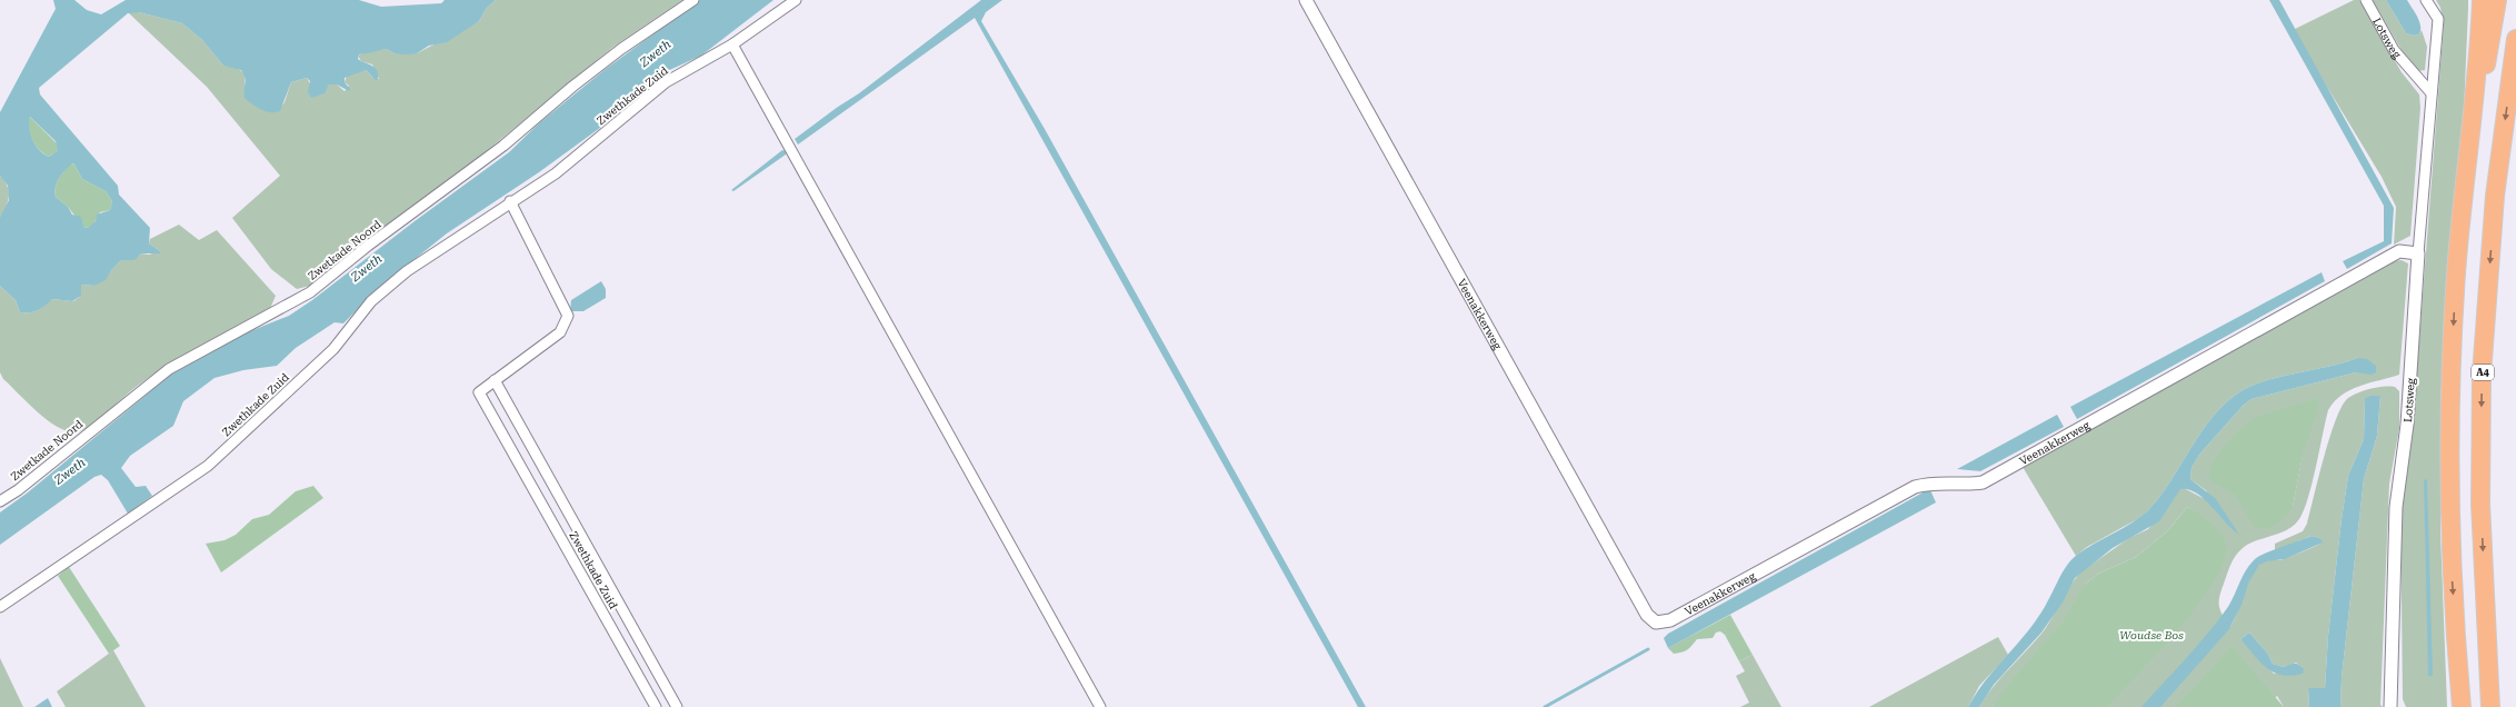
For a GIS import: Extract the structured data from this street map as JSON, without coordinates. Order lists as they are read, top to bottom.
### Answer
{
  "streets": {
    "highway": ["A4"],
    "street": [
      "Lotsweg",
      "Zwethkade Zuid",
      "Zwetkade Noord",
      "Veenakkerweg"
    ]
  },
  "crossings": [
    ["Lotsweg", "Veenakkerweg"]
  ],
  "water": ["Zweth"],
  "parks": ["Woudse Bos"]
}
